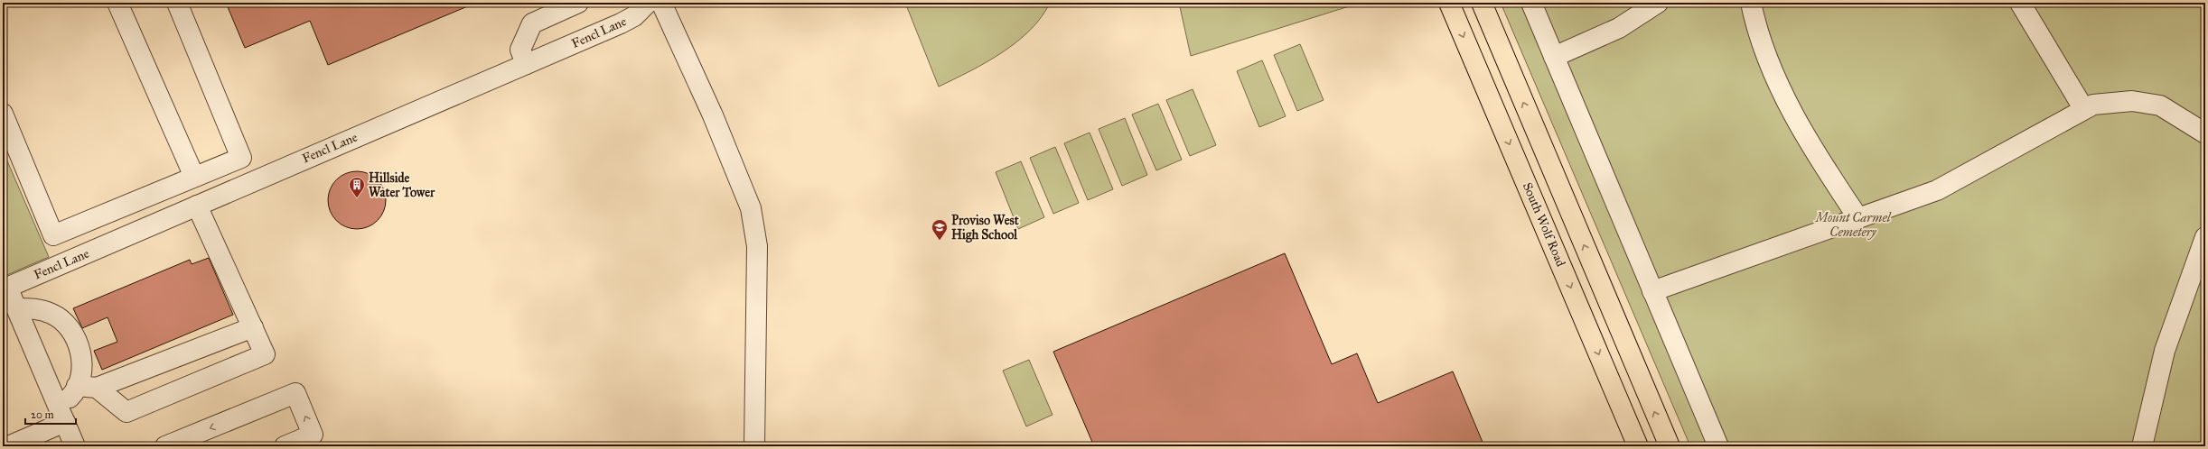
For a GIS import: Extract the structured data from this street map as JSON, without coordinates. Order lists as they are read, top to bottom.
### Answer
{
  "streets": {
    "main road": ["South Wolf Road"],
    "street": ["Fencl Lane"]
  },
  "parks": ["Mount Carmel Cemetery"],
  "places": {
    "building": ["Hillside Water Tower"],
    "school or university": ["Proviso West High School"]
  },
  "scale_bar": "20 m"
}
